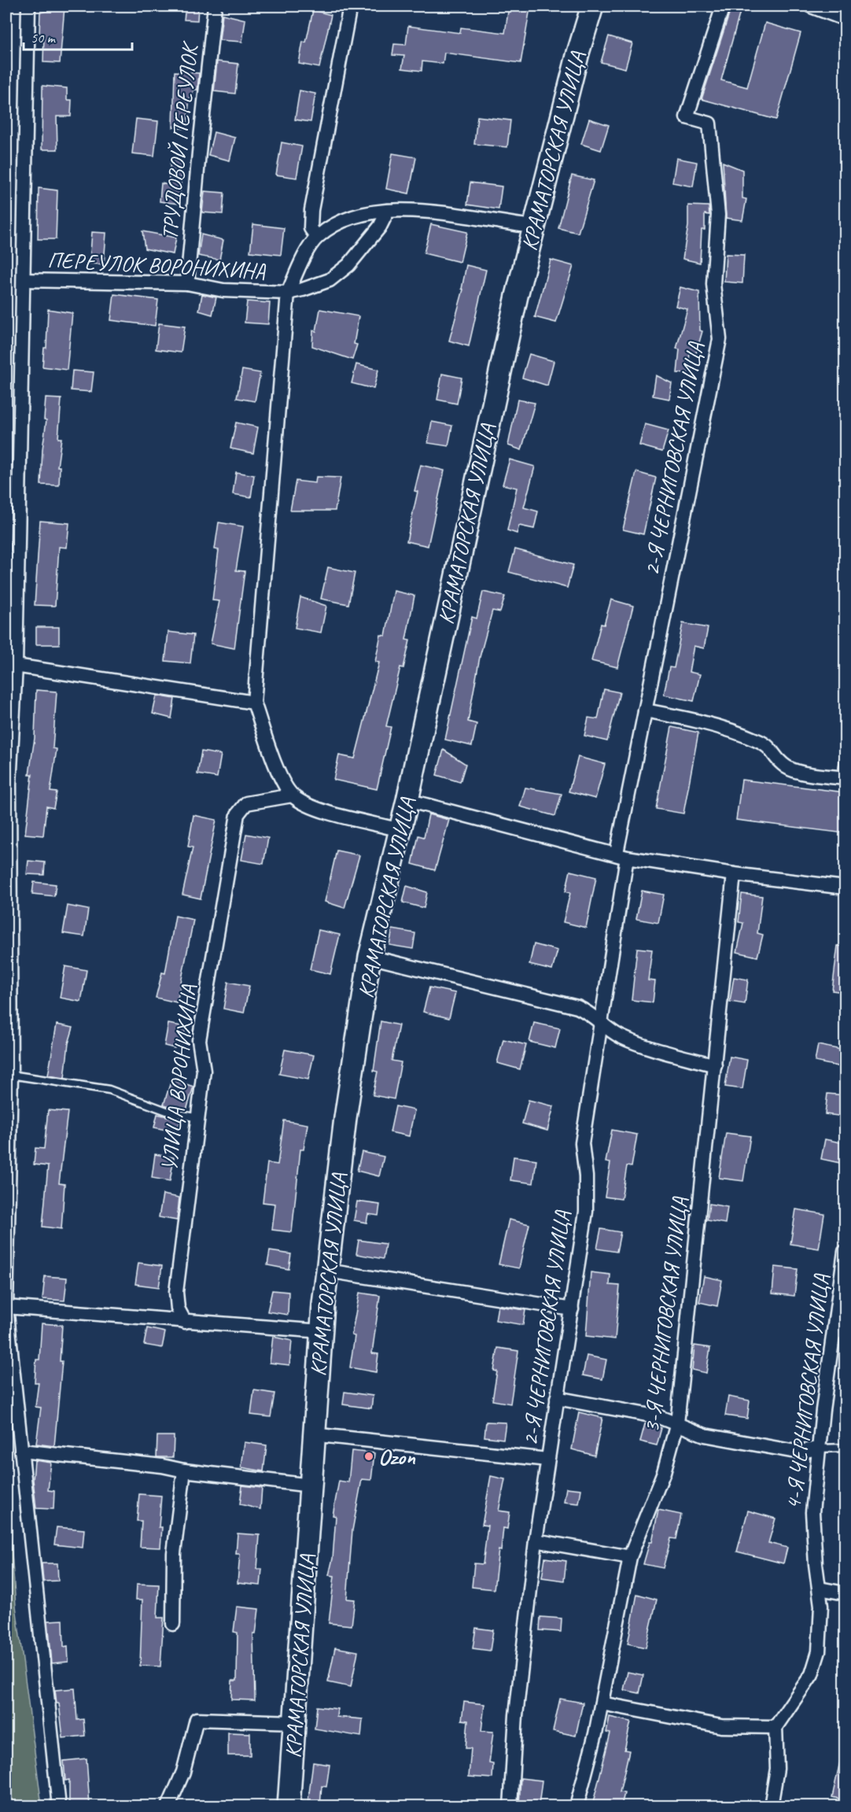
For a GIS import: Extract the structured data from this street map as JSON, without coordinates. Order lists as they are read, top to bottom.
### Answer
{
  "streets": {
    "main road": ["КРАМАТОРСКАЯ УЛИЦА"],
    "street": [
      "ТРУДОВОЙ ПЕРЕУЛОК",
      "ПЕРЕУЛОК ВОРОНИХИНА",
      "2-Я ЧЕРНИГОВСКАЯ УЛИЦА",
      "УЛИЦА ВОРОНИХИНА",
      "3-Я ЧЕРНИГОВСКАЯ УЛИЦА",
      "4-Я ЧЕРНИГОВСКАЯ УЛИЦА"
    ]
  },
  "crossings": [
    ["ТРУДОВОЙ ПЕРЕУЛОК", "ПЕРЕУЛОК ВОРОНИХИНА"],
    ["КРАМАТОРСКАЯ УЛИЦА", "ПЕРЕУЛОК ВОРОНИХИНА"]
  ],
  "places": ["Ozon"],
  "scale_bar": "50 m"
}
